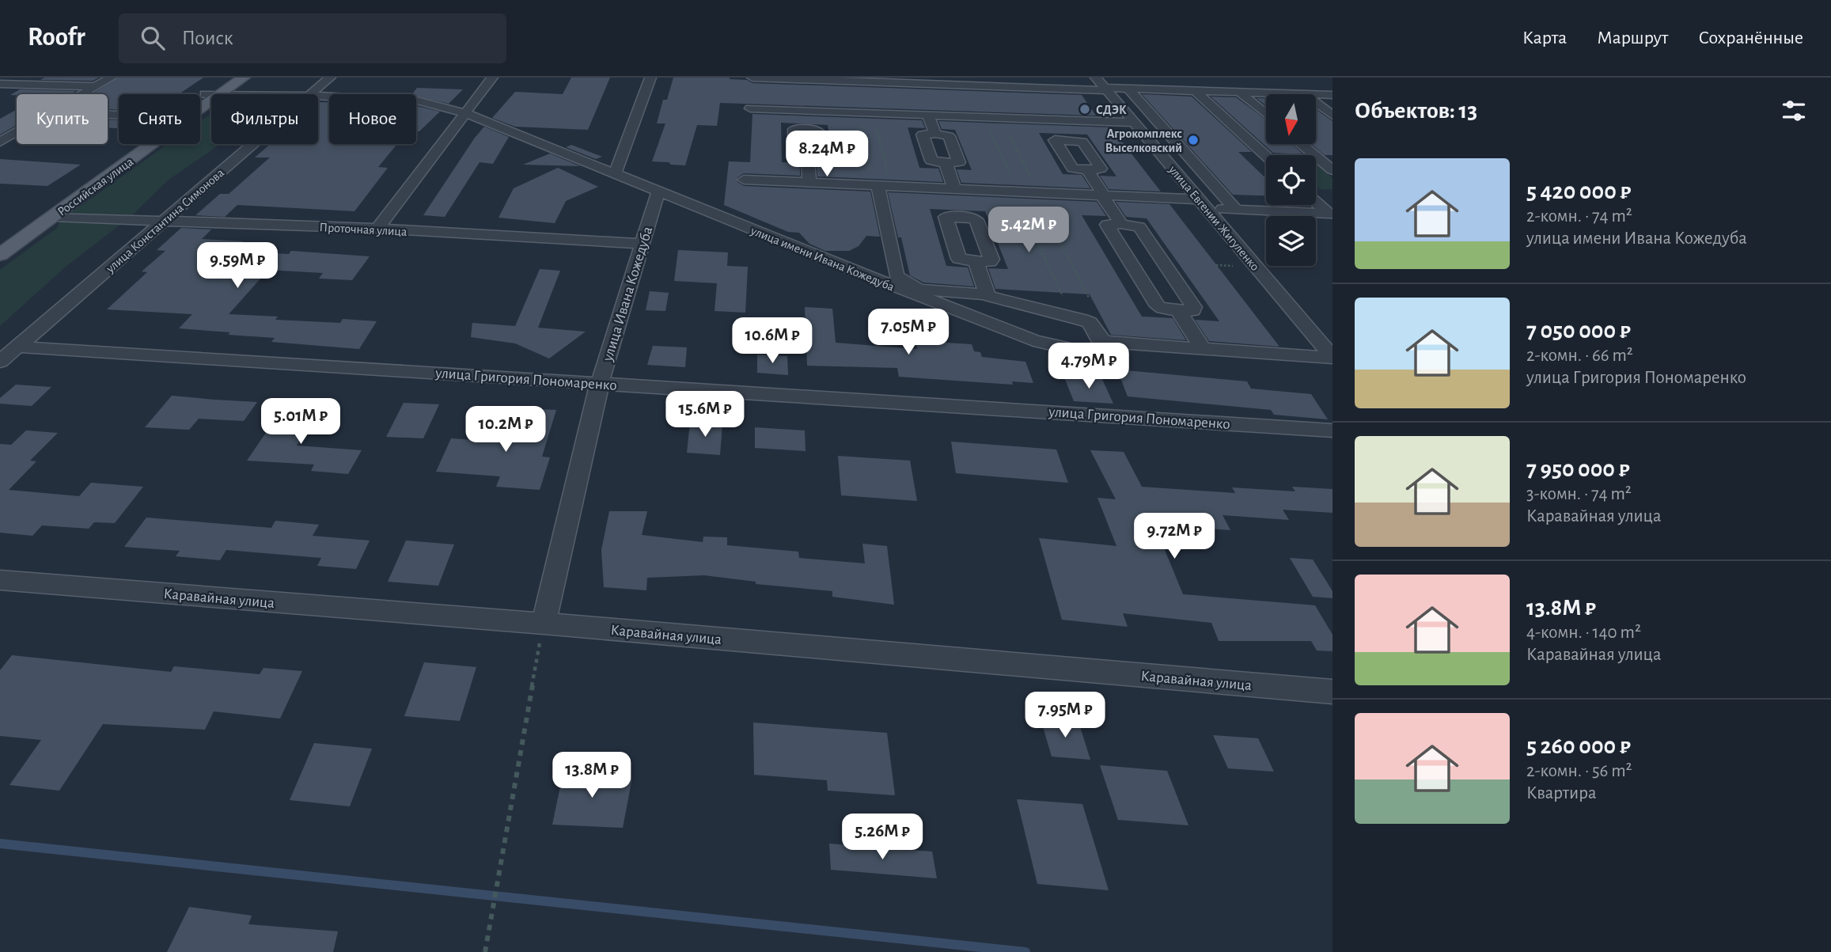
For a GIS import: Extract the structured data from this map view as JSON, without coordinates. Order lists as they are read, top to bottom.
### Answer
{
  "streets": {
    "main road": ["Российская улица"],
    "street": [
      "улица Евгении Жигуленко",
      "улица Константина Симонова",
      "Проточная улица",
      "улица имени Ивана Кожедуба",
      "улица Ивана Кожедуба",
      "улица Григория Пономаренко",
      "Каравайная улица"
    ]
  },
  "crossings": [
    ["Российская улица", "Проточная улица"],
    ["улица Константина Симонова", "Проточная улица"],
    ["улица Константина Симонова", "улица Григория Пономаренко"],
    ["Проточная улица", "улица Ивана Кожедуба"],
    ["улица имени Ивана Кожедуба", "улица Ивана Кожедуба"],
    ["улица Ивана Кожедуба", "улица Григория Пономаренко"],
    ["улица Ивана Кожедуба", "Каравайная улица"]
  ],
  "places": ["СДЭК", "Агрокомплекс Выселковский"],
  "north": "bottom",
  "page": {
    "header": "Roofr",
    "search": "Поиск",
    "nav": ["Карта", "Маршрут", "Сохранённые"],
    "heading": "Объектов: 13",
    "chip": [
      "Купить",
      "Снять",
      "Фильтры",
      "Новое"
    ],
    "price": [
      "8.24M ₽",
      "5.42M ₽",
      "9.59M ₽",
      "7.05M ₽",
      "10.6M ₽",
      "4.79M ₽",
      "15.6M ₽",
      "5.01M ₽",
      "10.2M ₽",
      "9.72M ₽",
      "7.95M ₽",
      "13.8M ₽",
      "5.26M ₽"
    ],
    "list": [
      {
        "name": "5 420 000 ₽",
        "note": "2-комн. · 74 m² · улица имени Ивана Кожедуба"
      },
      {
        "name": "7 050 000 ₽",
        "note": "2-комн. · 66 m² · улица Григория Пономаренко"
      },
      {
        "name": "7 950 000 ₽",
        "note": "3-комн. · 74 m² · Каравайная улица"
      },
      {
        "name": "13.8M ₽",
        "note": "4-комн. · 140 m² · Каравайная улица"
      },
      {
        "name": "5 260 000 ₽",
        "note": "2-комн. · 56 m² · Квартира"
      }
    ]
  }
}
